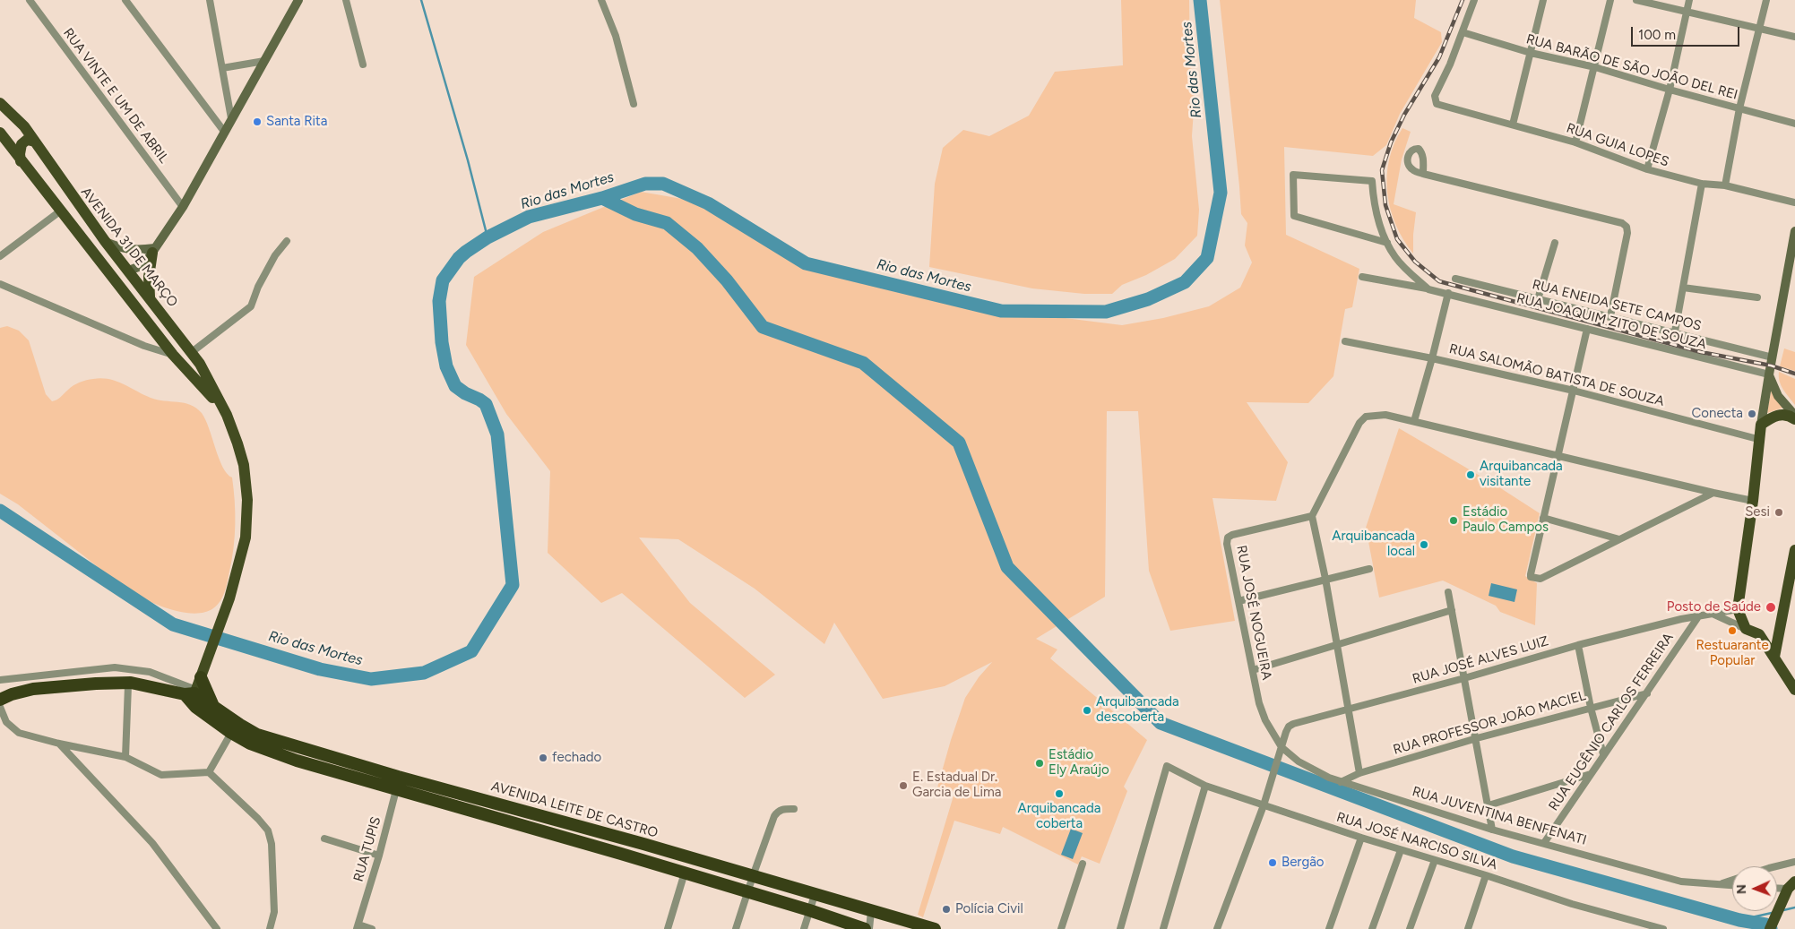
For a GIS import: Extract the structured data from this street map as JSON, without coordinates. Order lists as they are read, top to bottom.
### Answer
{
  "streets": {
    "highway": ["AVENIDA LEITE DE CASTRO"],
    "main road": ["AVENIDA 31 DE MARÇO"],
    "street": [
      "RUA BARÃO DE SÃO JOÃO DEL REI",
      "RUA VINTE E UM DE ABRIL",
      "RUA GUIA LOPES",
      "RUA ENEIDA SETE CAMPOS",
      "RUA JOAQUIM ZITO DE SOUZA",
      "RUA SALOMÃO BATISTA DE SOUZA",
      "RUA JOSÉ NOGUEIRA",
      "RUA JOSÉ ALVES LUIZ",
      "RUA EUGÊNIO CARLOS FERREIRA",
      "RUA PROFESSOR JOÃO MACIEL",
      "RUA JUVENTINA BENFENATI",
      "RUA JOSÉ NARCISO SILVA",
      "RUA TUPIS"
    ]
  },
  "crossings": [
    ["RUA BARÃO DE SÃO JOÃO DEL REI", "RUA GUIA LOPES"],
    ["AVENIDA 31 DE MARÇO", "AVENIDA LEITE DE CASTRO"],
    ["RUA JOSÉ NOGUEIRA", "RUA JOSÉ ALVES LUIZ"],
    ["RUA JOSÉ NOGUEIRA", "RUA JUVENTINA BENFENATI"],
    ["RUA JOSÉ ALVES LUIZ", "RUA EUGÊNIO CARLOS FERREIRA"],
    ["RUA JOSÉ ALVES LUIZ", "RUA JUVENTINA BENFENATI"],
    ["RUA JOSÉ ALVES LUIZ", "RUA JOSÉ NARCISO SILVA"],
    ["RUA EUGÊNIO CARLOS FERREIRA", "RUA PROFESSOR JOÃO MACIEL"],
    ["RUA EUGÊNIO CARLOS FERREIRA", "RUA JUVENTINA BENFENATI"],
    ["RUA PROFESSOR JOÃO MACIEL", "RUA JUVENTINA BENFENATI"],
    ["AVENIDA LEITE DE CASTRO", "RUA TUPIS"]
  ],
  "water": ["Rio das Mortes"],
  "places": [
    "Santa Rita",
    "Conecta",
    "Arquibancada visitante",
    "Sesi",
    "Estádio Paulo Campos",
    "Arquibancada local",
    "Posto de Saúde",
    "Restuarante Popular",
    "Arquibancada descoberta",
    "fechado",
    "Estádio Ely Araújo",
    "E. Estadual Dr. Garcia de Lima",
    "Arquibancada coberta",
    "Bergão",
    "Polícia Civil"
  ],
  "scale_bar": "100 m",
  "north": "left"
}
